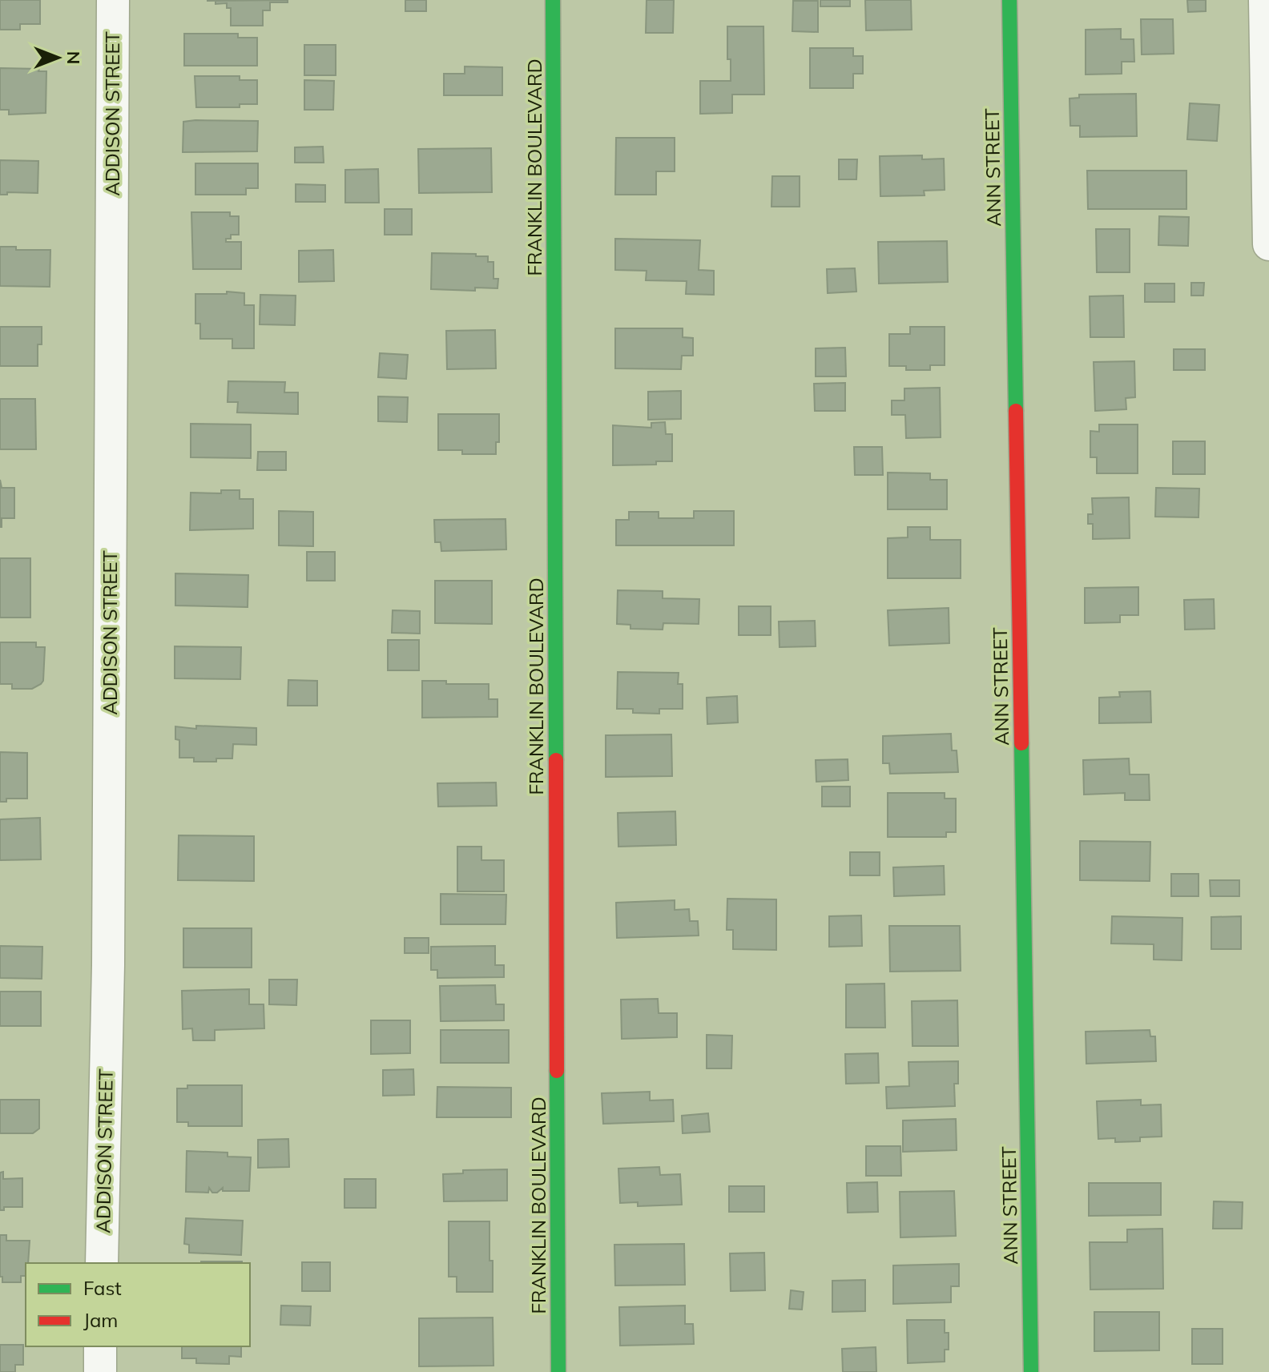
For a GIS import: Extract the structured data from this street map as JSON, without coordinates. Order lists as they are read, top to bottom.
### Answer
{
  "streets": {
    "street": ["ADDISON STREET", "FRANKLIN BOULEVARD", "ANN STREET"]
  },
  "legend": ["Fast", "Jam"],
  "north": "right"
}
